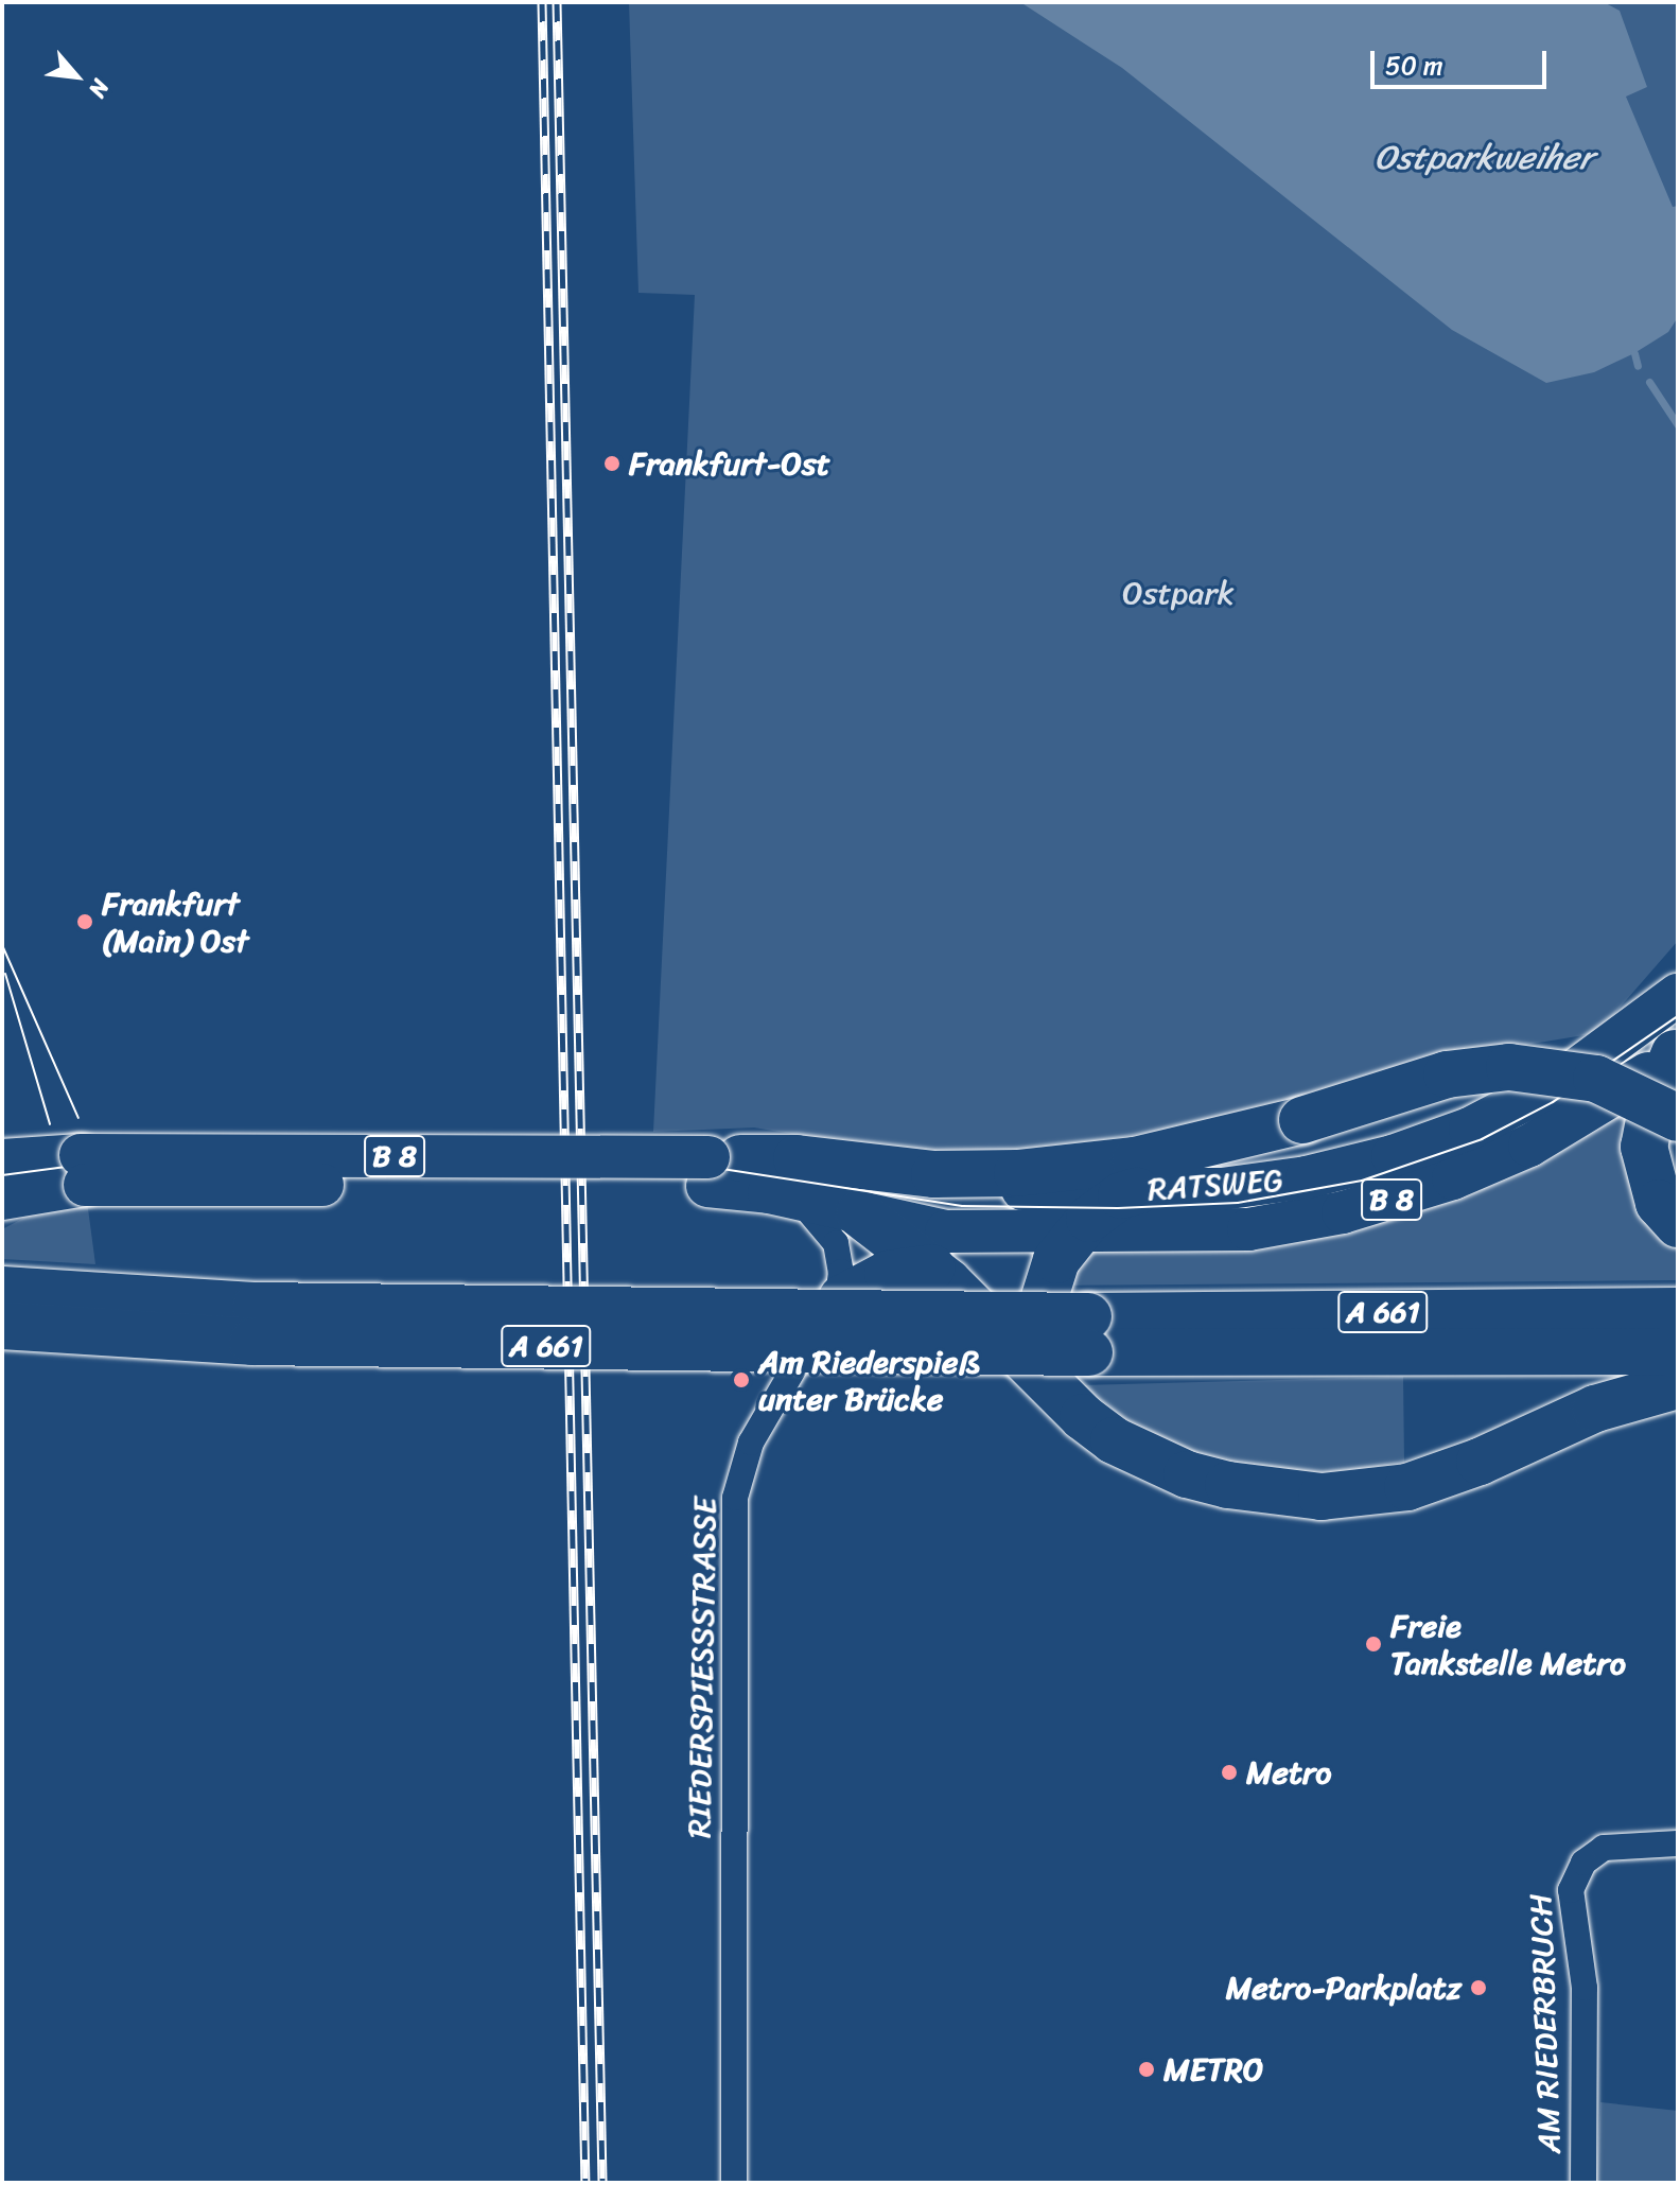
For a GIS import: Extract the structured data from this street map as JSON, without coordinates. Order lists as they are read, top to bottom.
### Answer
{
  "streets": {
    "highway": ["A 661"],
    "main road": ["B 8", "RATSWEG"],
    "street": ["RIEDERSPIESSSTRASSE", "AM RIEDERBRUCH"]
  },
  "crossings": [
    ["B 8", "RATSWEG"]
  ],
  "water": ["Ostparkweiher"],
  "parks": ["Ostpark"],
  "places": [
    "Frankfurt-Ost",
    "Frankfurt (Main) Ost",
    "Am Riederspieß unter Brücke",
    "Freie Tankstelle Metro",
    "Metro",
    "Metro-Parkplatz",
    "METRO"
  ],
  "scale_bar": "50 m",
  "north": "bottom right"
}
